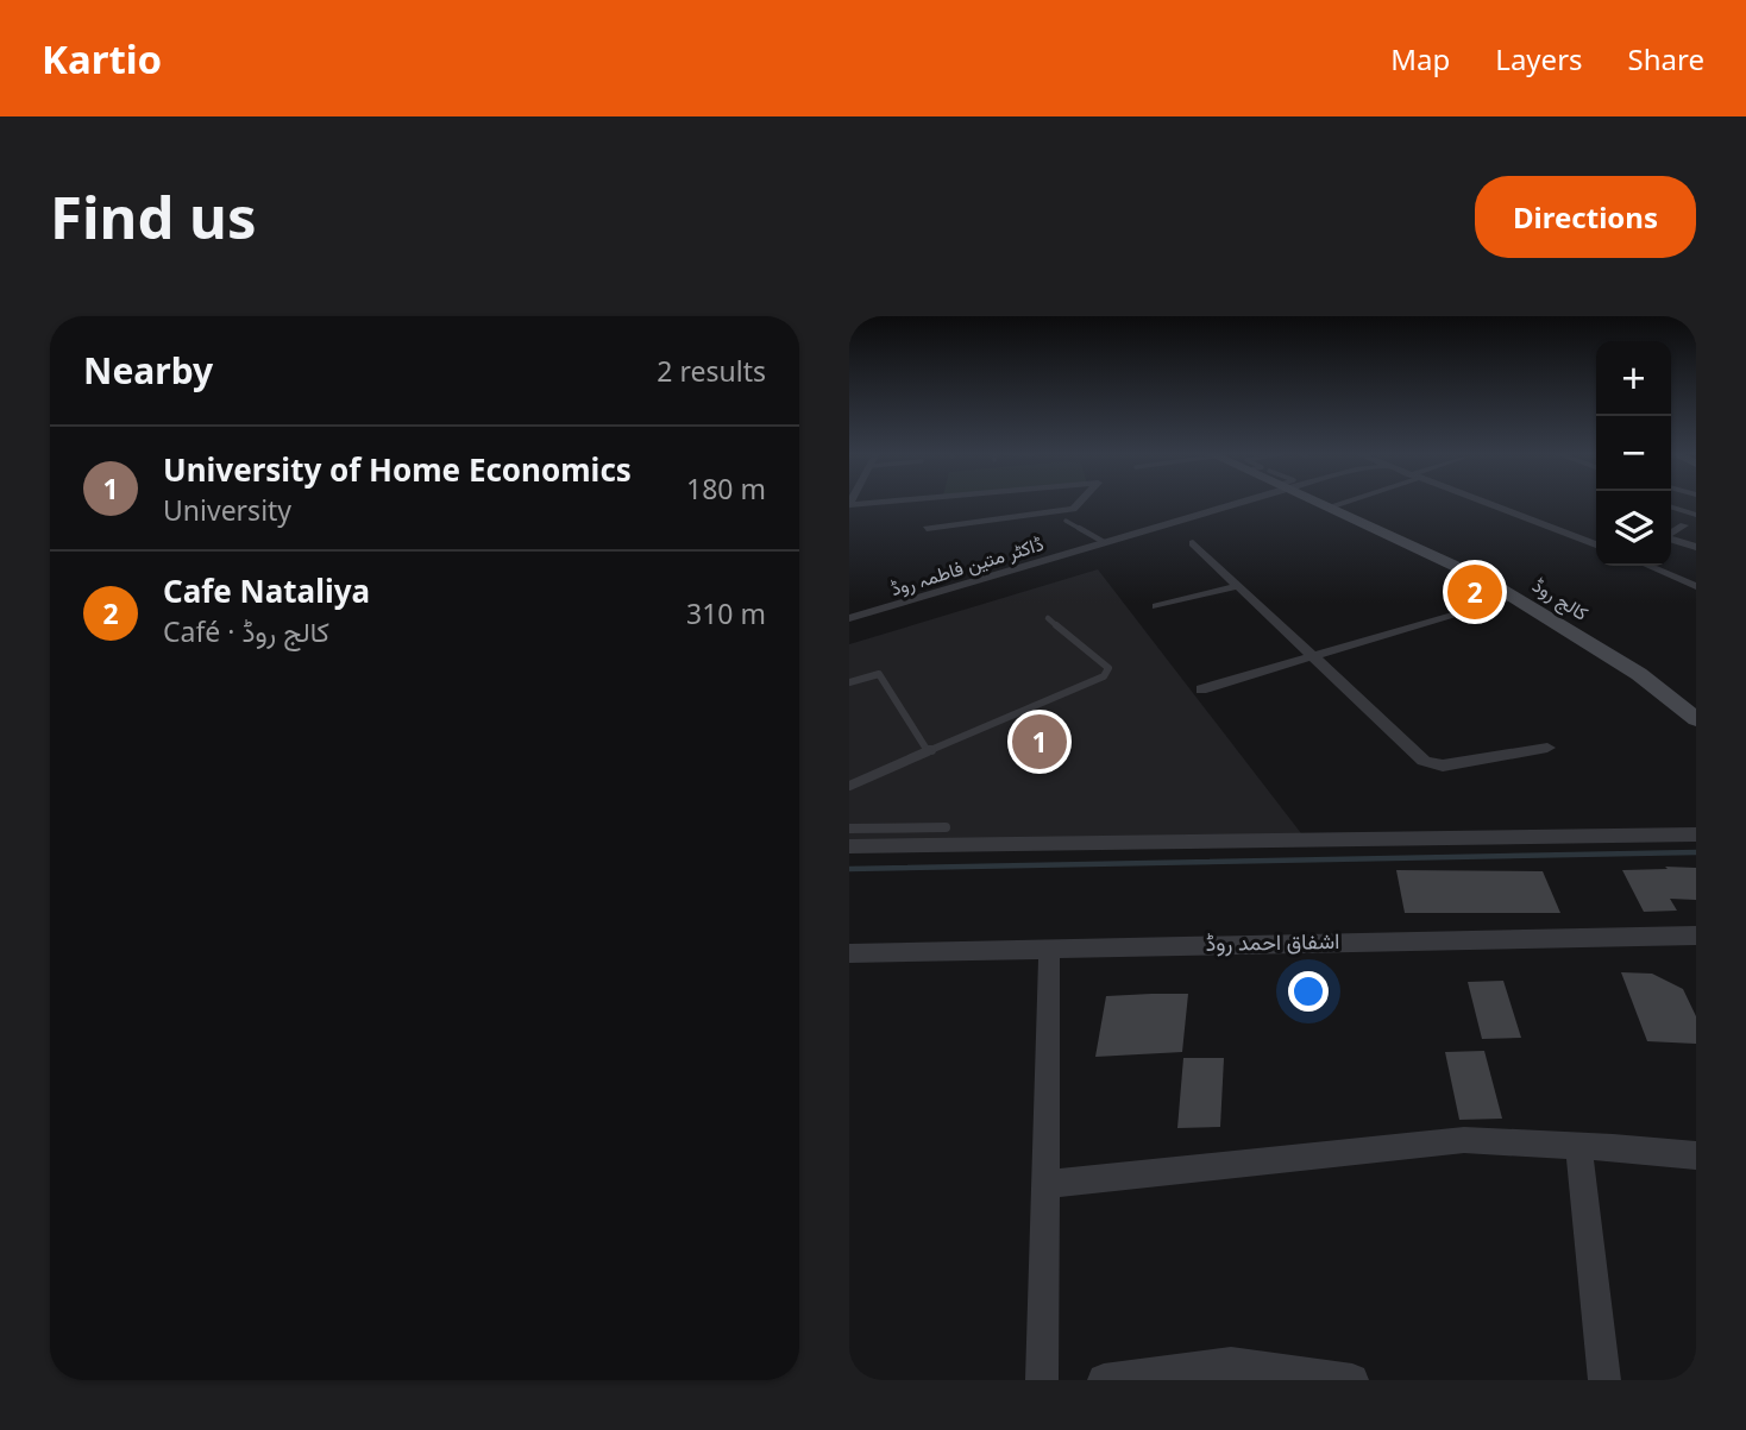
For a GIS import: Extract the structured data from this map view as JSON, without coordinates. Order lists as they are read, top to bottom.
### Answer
{
  "streets": {
    "main road": ["کالج روڈ"],
    "street": ["ڈاکٹر متین فاطمہ روڈ", "اشفاق احمد روڈ"]
  },
  "page": {
    "header": "Kartio",
    "nav": ["Map", "Layers", "Share"],
    "buttons": "Directions",
    "title": "Find us",
    "heading": ["Nearby", "2 results"],
    "map_buttons": ["+", "−"],
    "list": [
      {
        "mark": "1",
        "name": "University of Home Economics",
        "note": "University",
        "value": "180 m"
      },
      {
        "mark": "2",
        "name": "Cafe Nataliya",
        "note": "Café · کالج روڈ",
        "value": "310 m"
      }
    ],
    "pins": ["2", "1"]
  }
}
